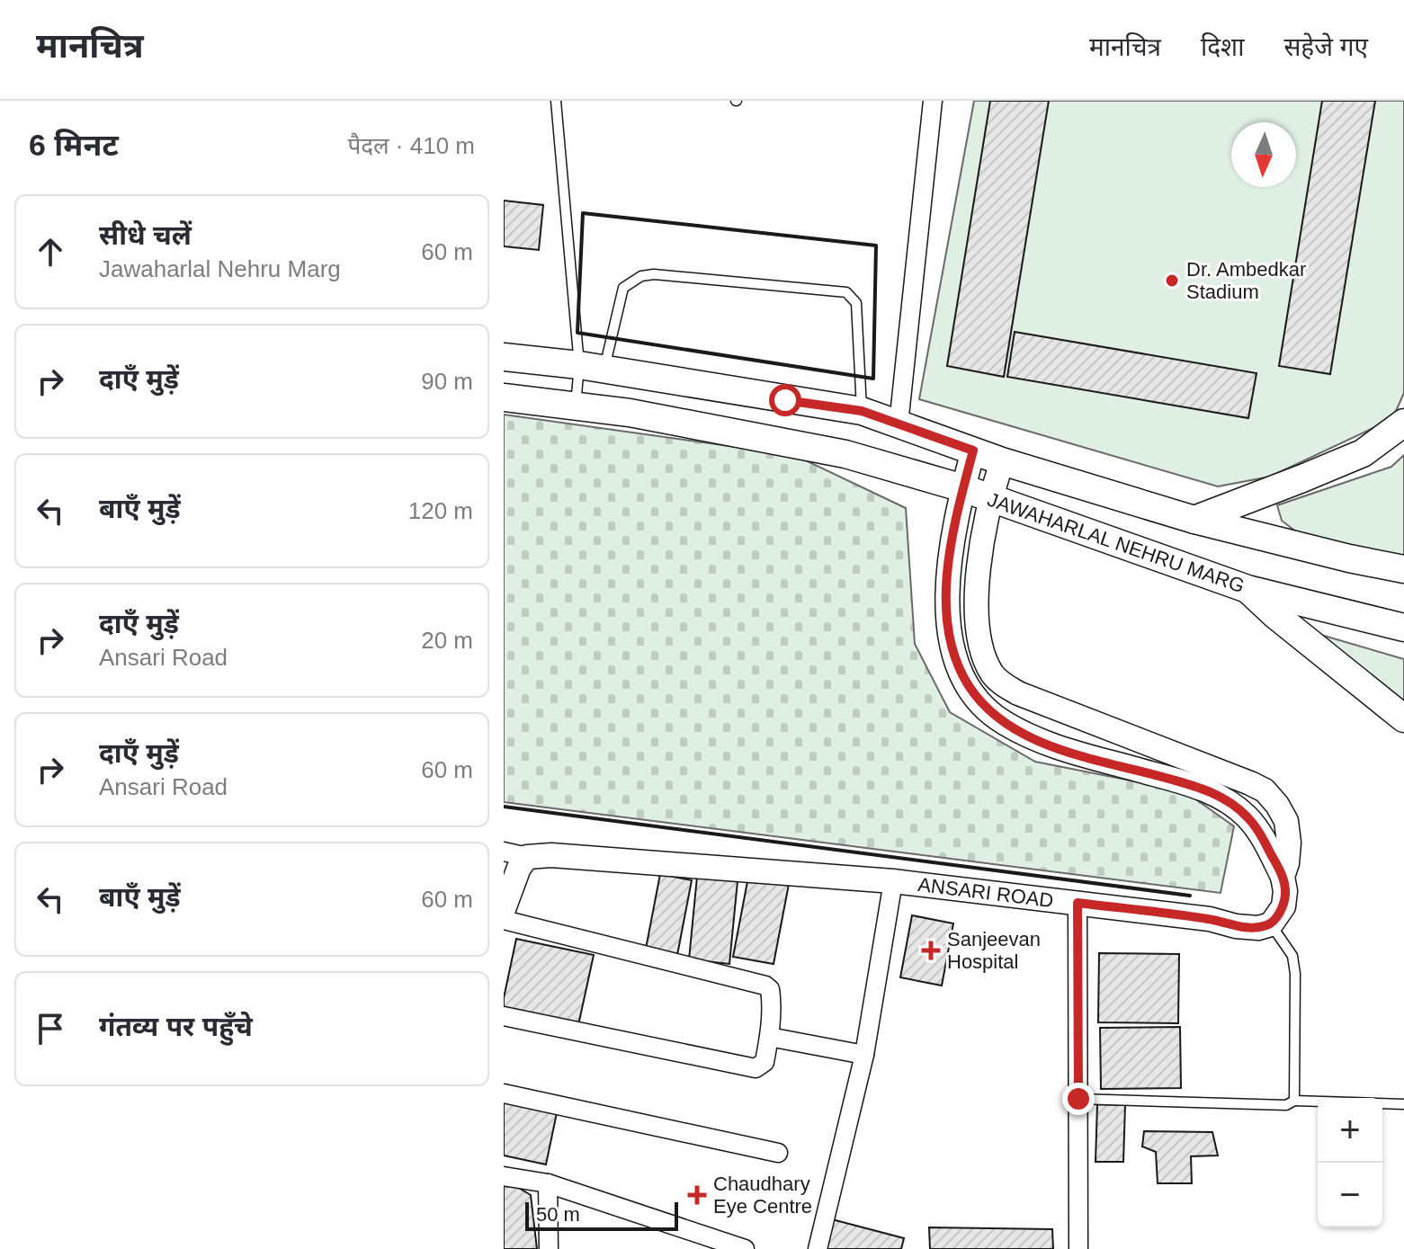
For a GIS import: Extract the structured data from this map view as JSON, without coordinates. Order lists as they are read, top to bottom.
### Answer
{
  "streets": {
    "main road": ["JAWAHARLAL NEHRU MARG"],
    "street": ["ANSARI ROAD"]
  },
  "places": {
    "other": ["Dr. Ambedkar Stadium"],
    "health": ["Sanjeevan Hospital", "Chaudhary Eye Centre"]
  },
  "scale_bar": "50 m",
  "north": "bottom",
  "page": {
    "header": "मानचित्र",
    "nav": ["मानचित्र", "दिशा", "सहेजे गए"],
    "heading": ["6 मिनट", "पैदल · 410 m"],
    "list": [
      ["सीधे चलें", "Jawaharlal Nehru Marg", "60 m"],
      ["दाएँ मुड़ें", "90 m"],
      ["बाएँ मुड़ें", "120 m"],
      ["दाएँ मुड़ें", "Ansari Road", "20 m"],
      ["दाएँ मुड़ें", "Ansari Road", "60 m"],
      ["बाएँ मुड़ें", "60 m"],
      "गंतव्य पर पहुँचे"
    ],
    "map_buttons": ["+", "−"],
    "scale": "50 m"
  }
}
